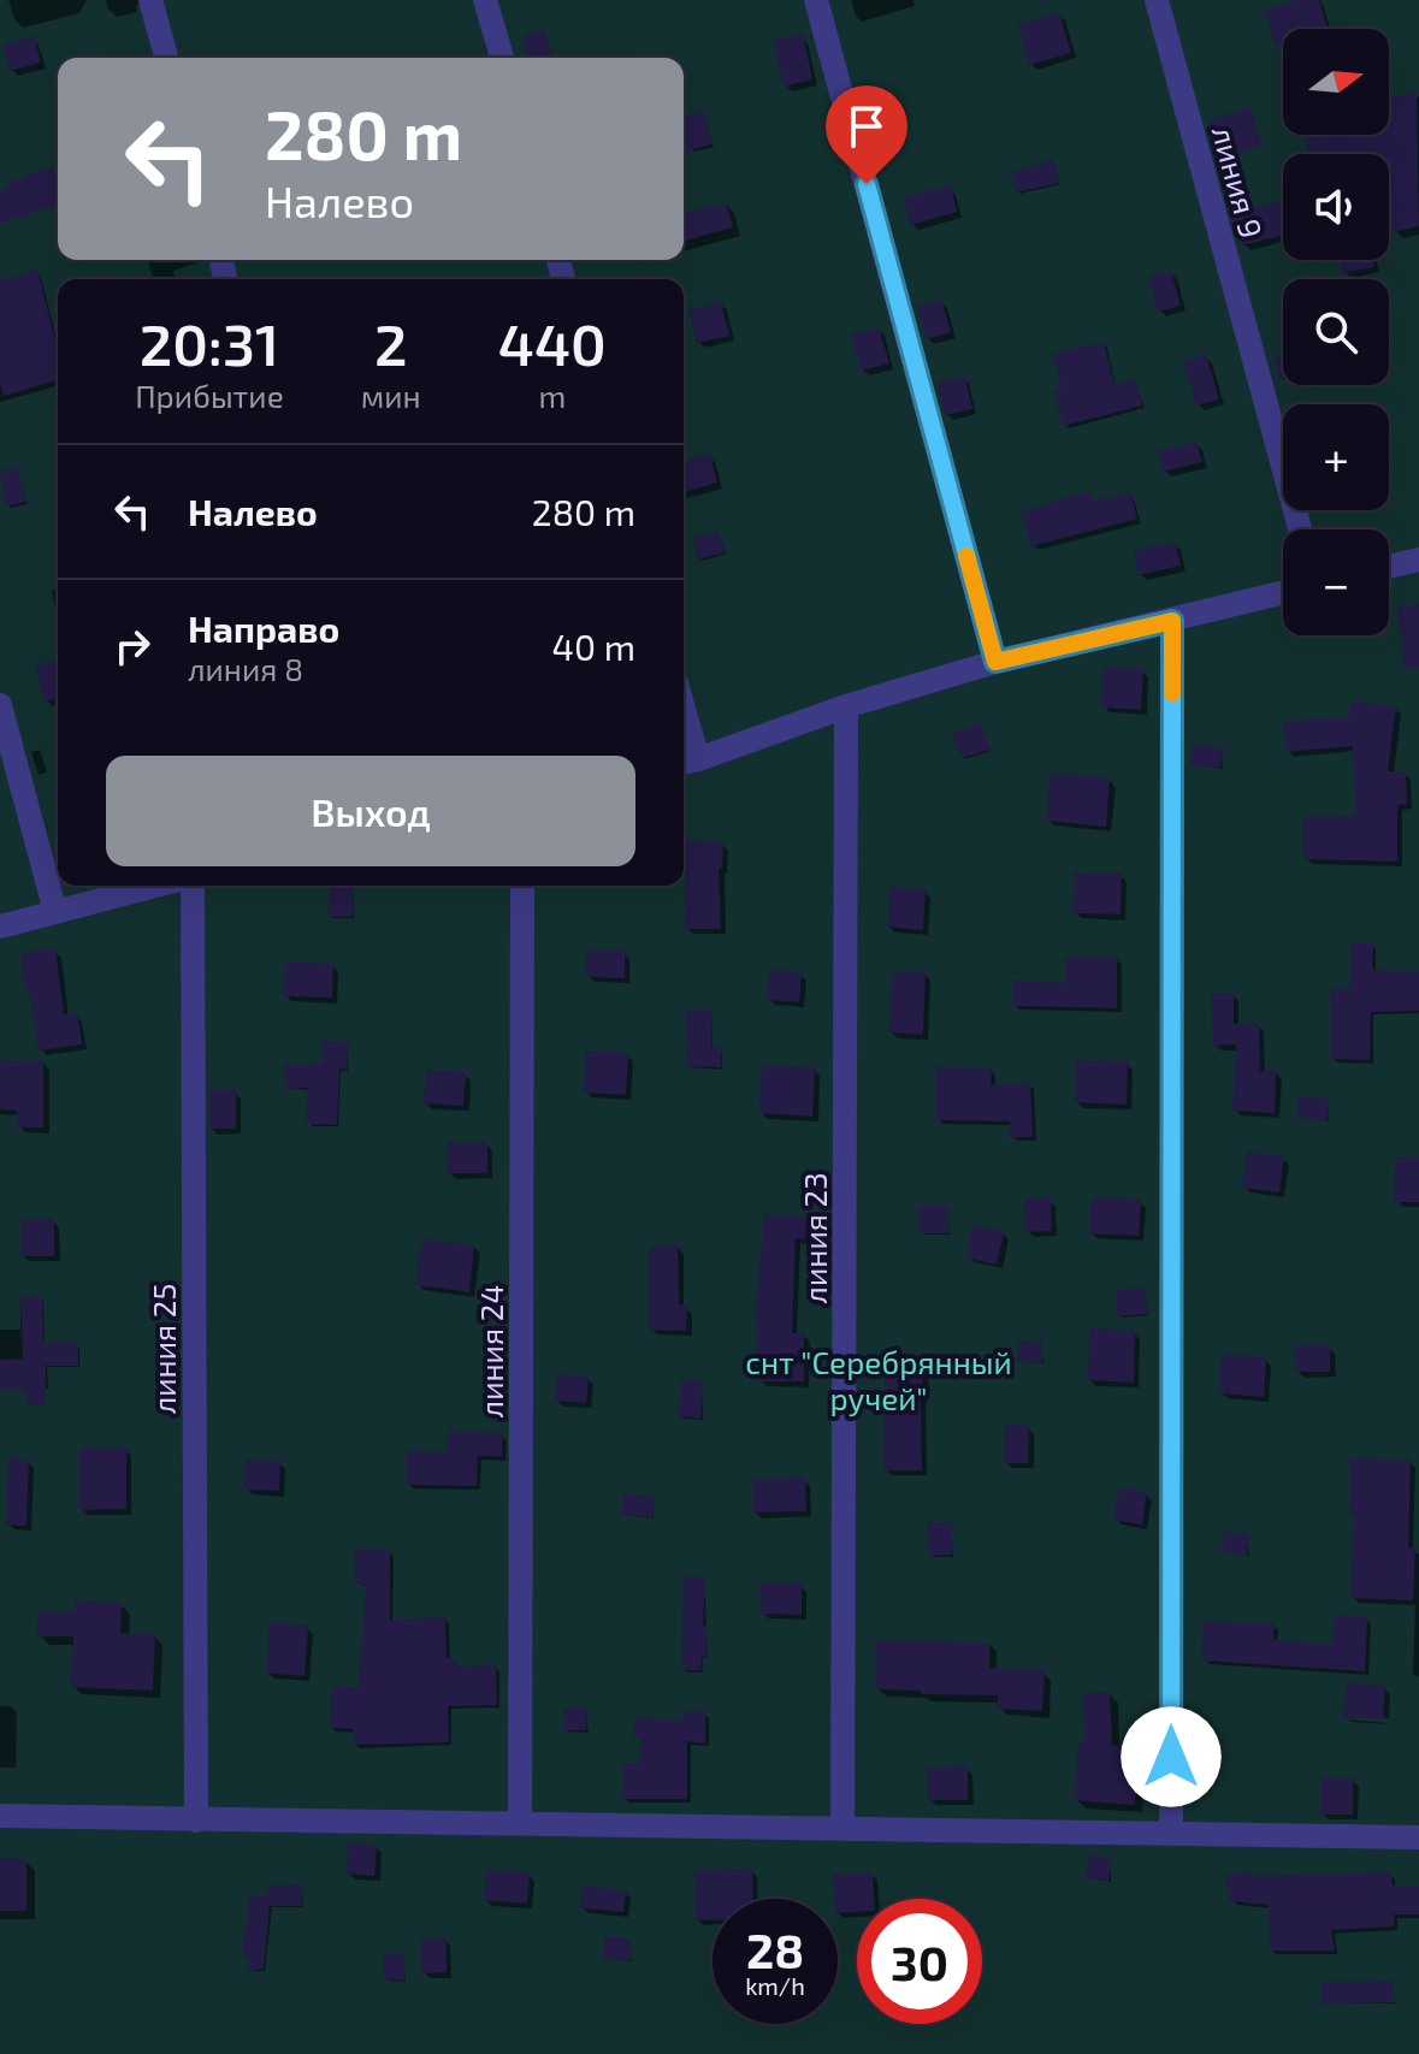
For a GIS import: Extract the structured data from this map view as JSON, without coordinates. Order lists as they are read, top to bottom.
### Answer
{
  "streets": {
    "street": [
      "линия 9",
      "линия 23",
      "линия 25",
      "линия 24"
    ]
  },
  "parks": ["снт \"Серебрянный ручей\""],
  "north": "right",
  "page": {
    "map_buttons": ["+", "−"],
    "turn": ["280 m", "Налево"],
    "eta": [
      "20:31",
      "Прибытие",
      "2",
      "мин",
      "440",
      "m"
    ],
    "list": [
      {
        "name": "Налево",
        "value": "280 m"
      },
      {
        "name": "Направо",
        "note": "линия 8",
        "value": "40 m"
      }
    ],
    "buttons": "Выход",
    "speed": "28 km/h",
    "limit": "30"
  }
}
